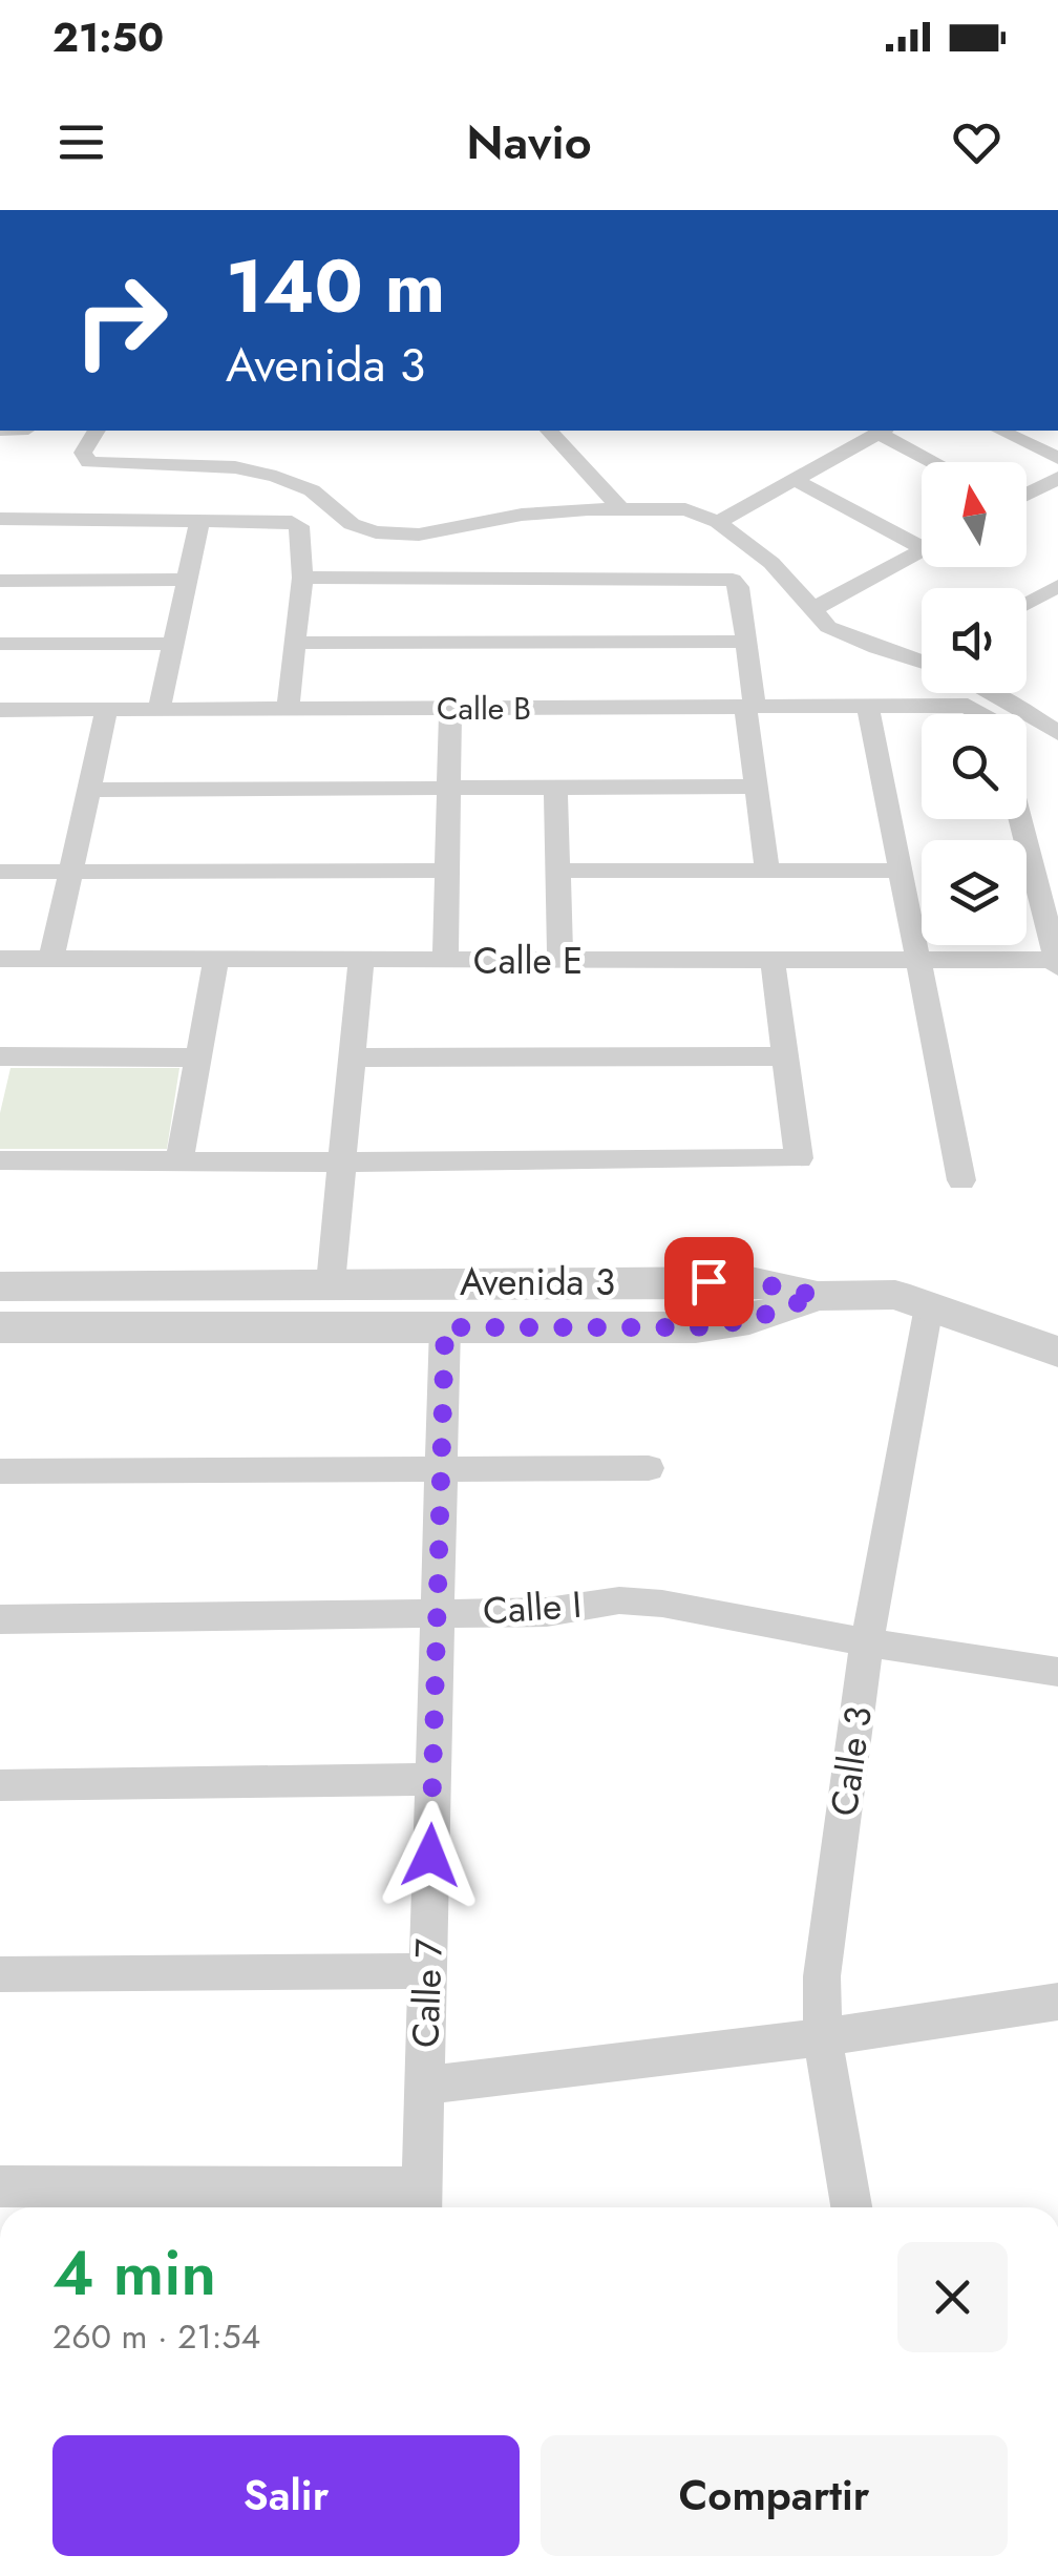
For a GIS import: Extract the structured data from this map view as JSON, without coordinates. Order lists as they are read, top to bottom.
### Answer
{
  "streets": {
    "street": [
      "Calle B",
      "Calle E",
      "Avenida 3",
      "Calle I",
      "Calle 3",
      "Calle 7"
    ]
  },
  "crossings": [
    ["Avenida 3", "Calle 7"],
    ["Calle I", "Calle 3"],
    ["Calle I", "Calle 7"]
  ],
  "north": "top",
  "page": {
    "status": "21:50",
    "header": "Navio",
    "turn": ["140 m", "Avenida 3"],
    "heading": ["4 min", "260 m · 21:54"],
    "buttons": ["Salir", "Compartir"]
  }
}
